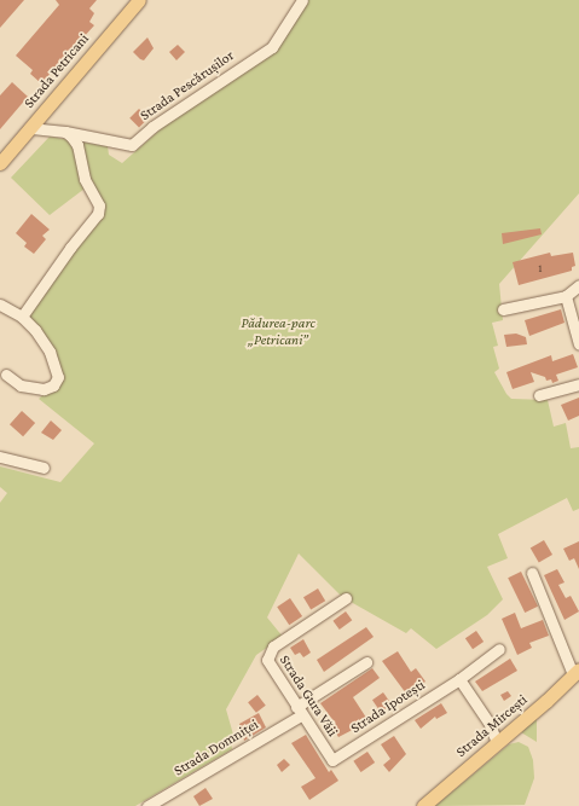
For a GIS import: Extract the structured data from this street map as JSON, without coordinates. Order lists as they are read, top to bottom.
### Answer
{
  "streets": {
    "main road": ["Strada Petricani", "Strada Mircești"],
    "street": [
      "Strada Pescărușilor",
      "Strada Gura Văii",
      "Strada Ipotești",
      "Strada Domniței"
    ]
  },
  "crossings": [
    ["Strada Petricani", "Strada Pescărușilor"],
    ["Strada Gura Văii", "Strada Ipotești"],
    ["Strada Gura Văii", "Strada Domniței"]
  ],
  "parks": ["Pădurea-parc „Petricani”"],
  "house_numbers": ["1"]
}
